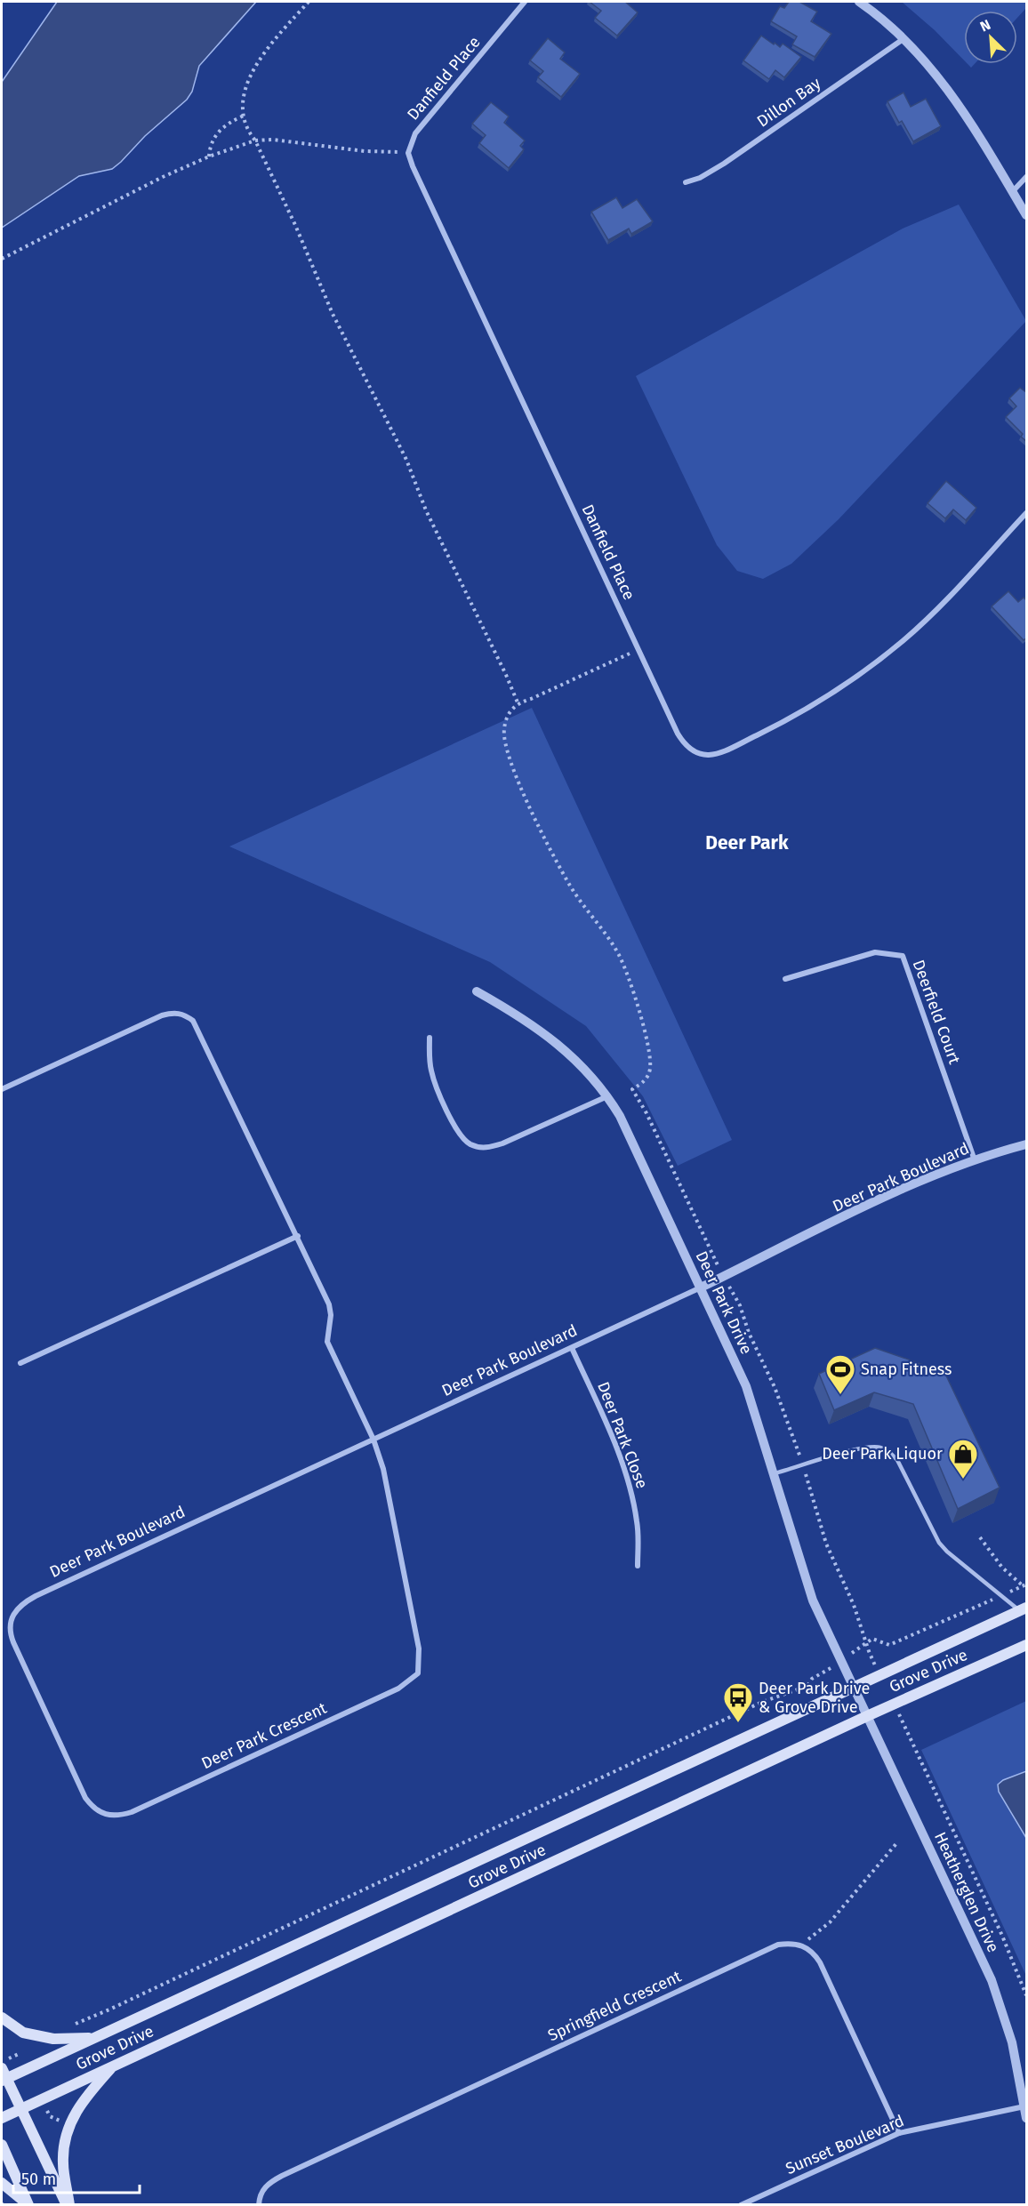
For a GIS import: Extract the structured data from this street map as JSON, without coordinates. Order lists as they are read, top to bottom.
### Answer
{
  "streets": {
    "main road": ["Grove Drive"],
    "street": [
      "Danfield Place",
      "Dillon Bay",
      "Deerfield Court",
      "Deer Park Boulevard",
      "Deer Park Drive",
      "Deer Park Close",
      "Deer Park Crescent",
      "Heatherglen Drive",
      "Springfield Crescent",
      "Sunset Boulevard"
    ]
  },
  "crossings": [
    ["Deerfield Court", "Deer Park Boulevard"],
    ["Deer Park Boulevard", "Deer Park Drive"],
    ["Deer Park Boulevard", "Deer Park Close"],
    ["Deer Park Boulevard", "Deer Park Crescent"],
    ["Deer Park Drive", "Grove Drive"],
    ["Deer Park Drive", "Heatherglen Drive"],
    ["Grove Drive", "Heatherglen Drive"],
    ["Heatherglen Drive", "Sunset Boulevard"]
  ],
  "districts": ["Deer Park"],
  "places": {
    "sports": ["Snap Fitness"],
    "shop": ["Deer Park Liquor"],
    "bus stop": ["Deer Park Drive & Grove Drive"]
  },
  "scale_bar": "50 m",
  "north": "top left"
}
